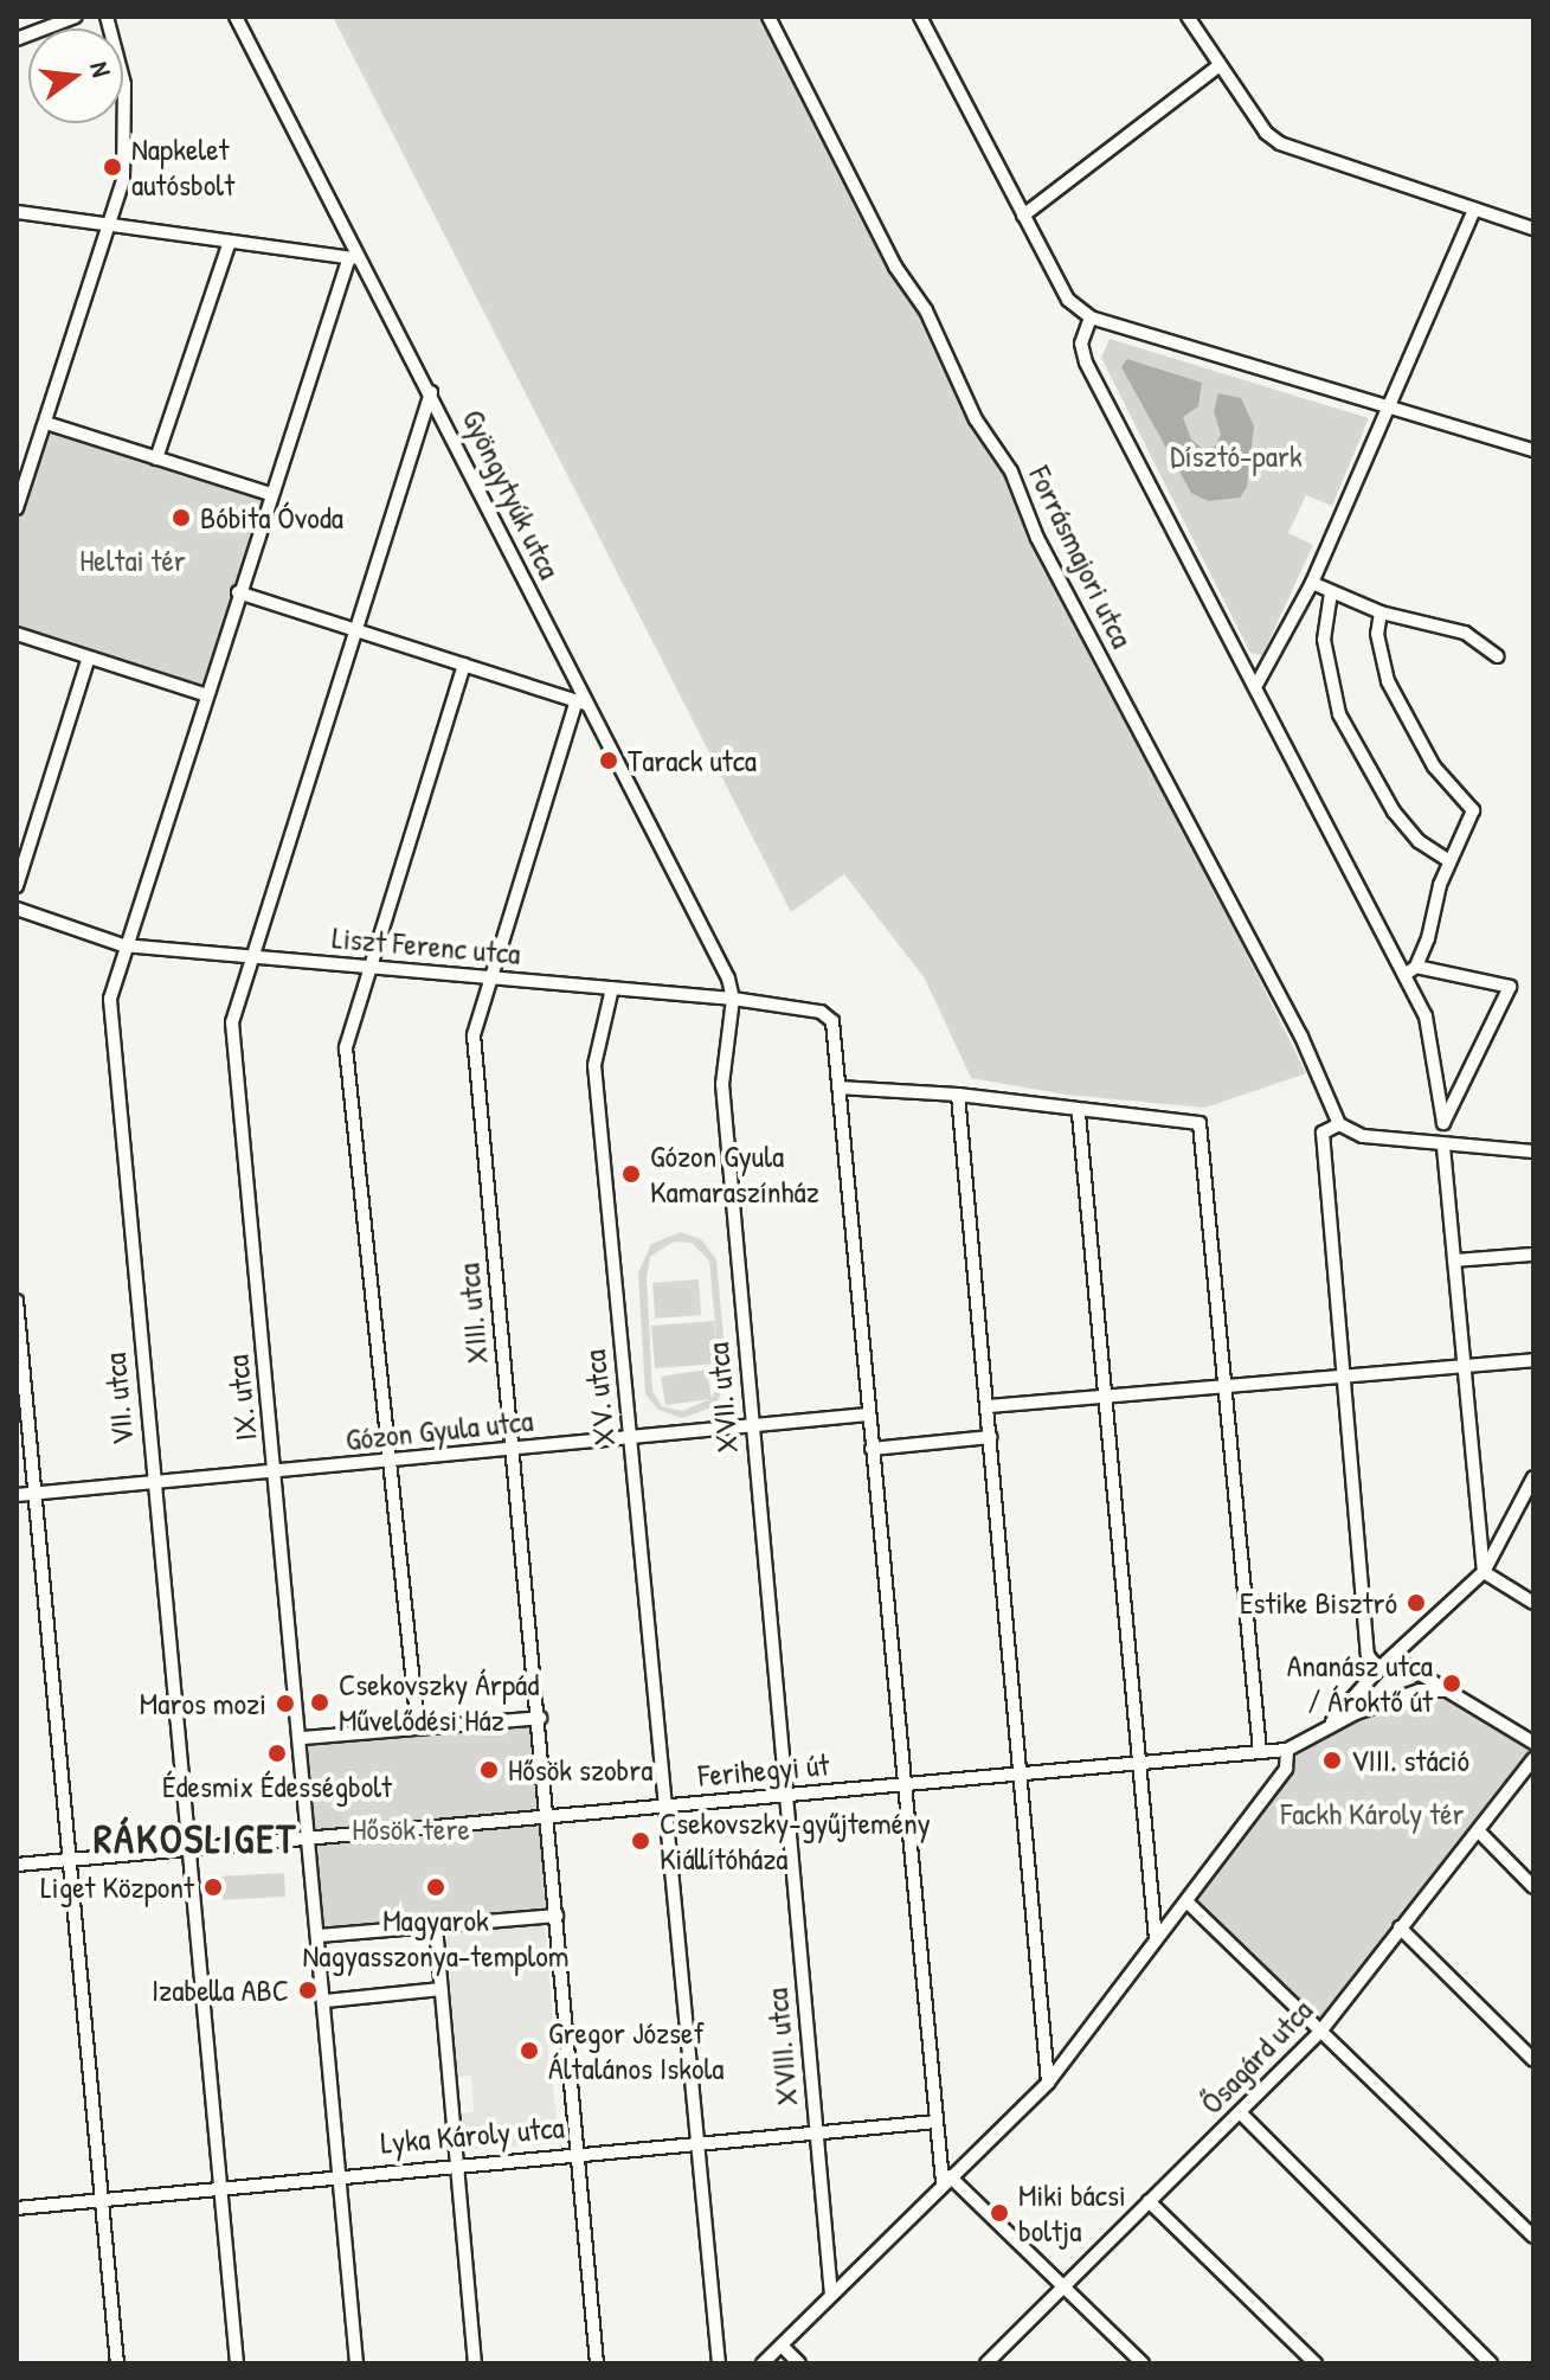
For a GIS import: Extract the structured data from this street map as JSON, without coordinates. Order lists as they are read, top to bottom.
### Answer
{
  "streets": {
    "street": [
      "Gyöngytyúk utca",
      "Forrásmajori utca",
      "Liszt Ferenc utca",
      "XIII. utca",
      "IX. utca",
      "XV. utca",
      "XVII. utca",
      "VII. utca",
      "Gózon Gyula utca",
      "Ferihegyi út",
      "XVIII. utca",
      "Ősagárd utca",
      "Lyka Károly utca"
    ]
  },
  "crossings": [
    ["Gyöngytyúk utca", "Liszt Ferenc utca"],
    ["Gyöngytyúk utca", "IX. utca"],
    ["Gyöngytyúk utca", "XVII. utca"],
    ["Gyöngytyúk utca", "VII. utca"],
    ["Liszt Ferenc utca", "XIII. utca"],
    ["Liszt Ferenc utca", "IX. utca"],
    ["Liszt Ferenc utca", "XV. utca"],
    ["Liszt Ferenc utca", "XVII. utca"],
    ["Liszt Ferenc utca", "VII. utca"],
    ["XIII. utca", "Gózon Gyula utca"],
    ["XIII. utca", "Ferihegyi út"],
    ["XIII. utca", "Lyka Károly utca"],
    ["IX. utca", "Gózon Gyula utca"],
    ["IX. utca", "Ferihegyi út"],
    ["IX. utca", "Lyka Károly utca"],
    ["XV. utca", "Gózon Gyula utca"],
    ["XV. utca", "Ferihegyi út"],
    ["XV. utca", "Lyka Károly utca"],
    ["XVII. utca", "Gózon Gyula utca"],
    ["XVII. utca", "Ferihegyi út"],
    ["XVII. utca", "XVIII. utca"],
    ["VII. utca", "Gózon Gyula utca"],
    ["VII. utca", "Ferihegyi út"],
    ["VII. utca", "Lyka Károly utca"],
    ["Ferihegyi út", "XVIII. utca"],
    ["XVIII. utca", "Lyka Károly utca"]
  ],
  "districts": ["RÁKOSLIGET"],
  "parks": [
    "Dísztó-park",
    "Heltai tér",
    "Fackh Károly tér",
    "Hősök tere"
  ],
  "places": [
    "Napkelet autósbolt",
    "Bóbita Óvoda",
    "Tarack utca",
    "Gózon Gyula Kamaraszínház",
    "Estike Bisztró",
    "Ananász utca / Ároktő út",
    "Csekovszky Árpád Művelődési Ház",
    "Maros mozi",
    "Édesmix Édességbolt",
    "VIII. stáció",
    "Hősök szobra",
    "Csekovszky-gyűjtemény Kiállítóháza",
    "Liget Központ",
    "Magyarok Nagyasszonya-templom",
    "Izabella ABC",
    "Gregor József Általános Iskola",
    "Miki bácsi boltja"
  ],
  "north": "right"
}
